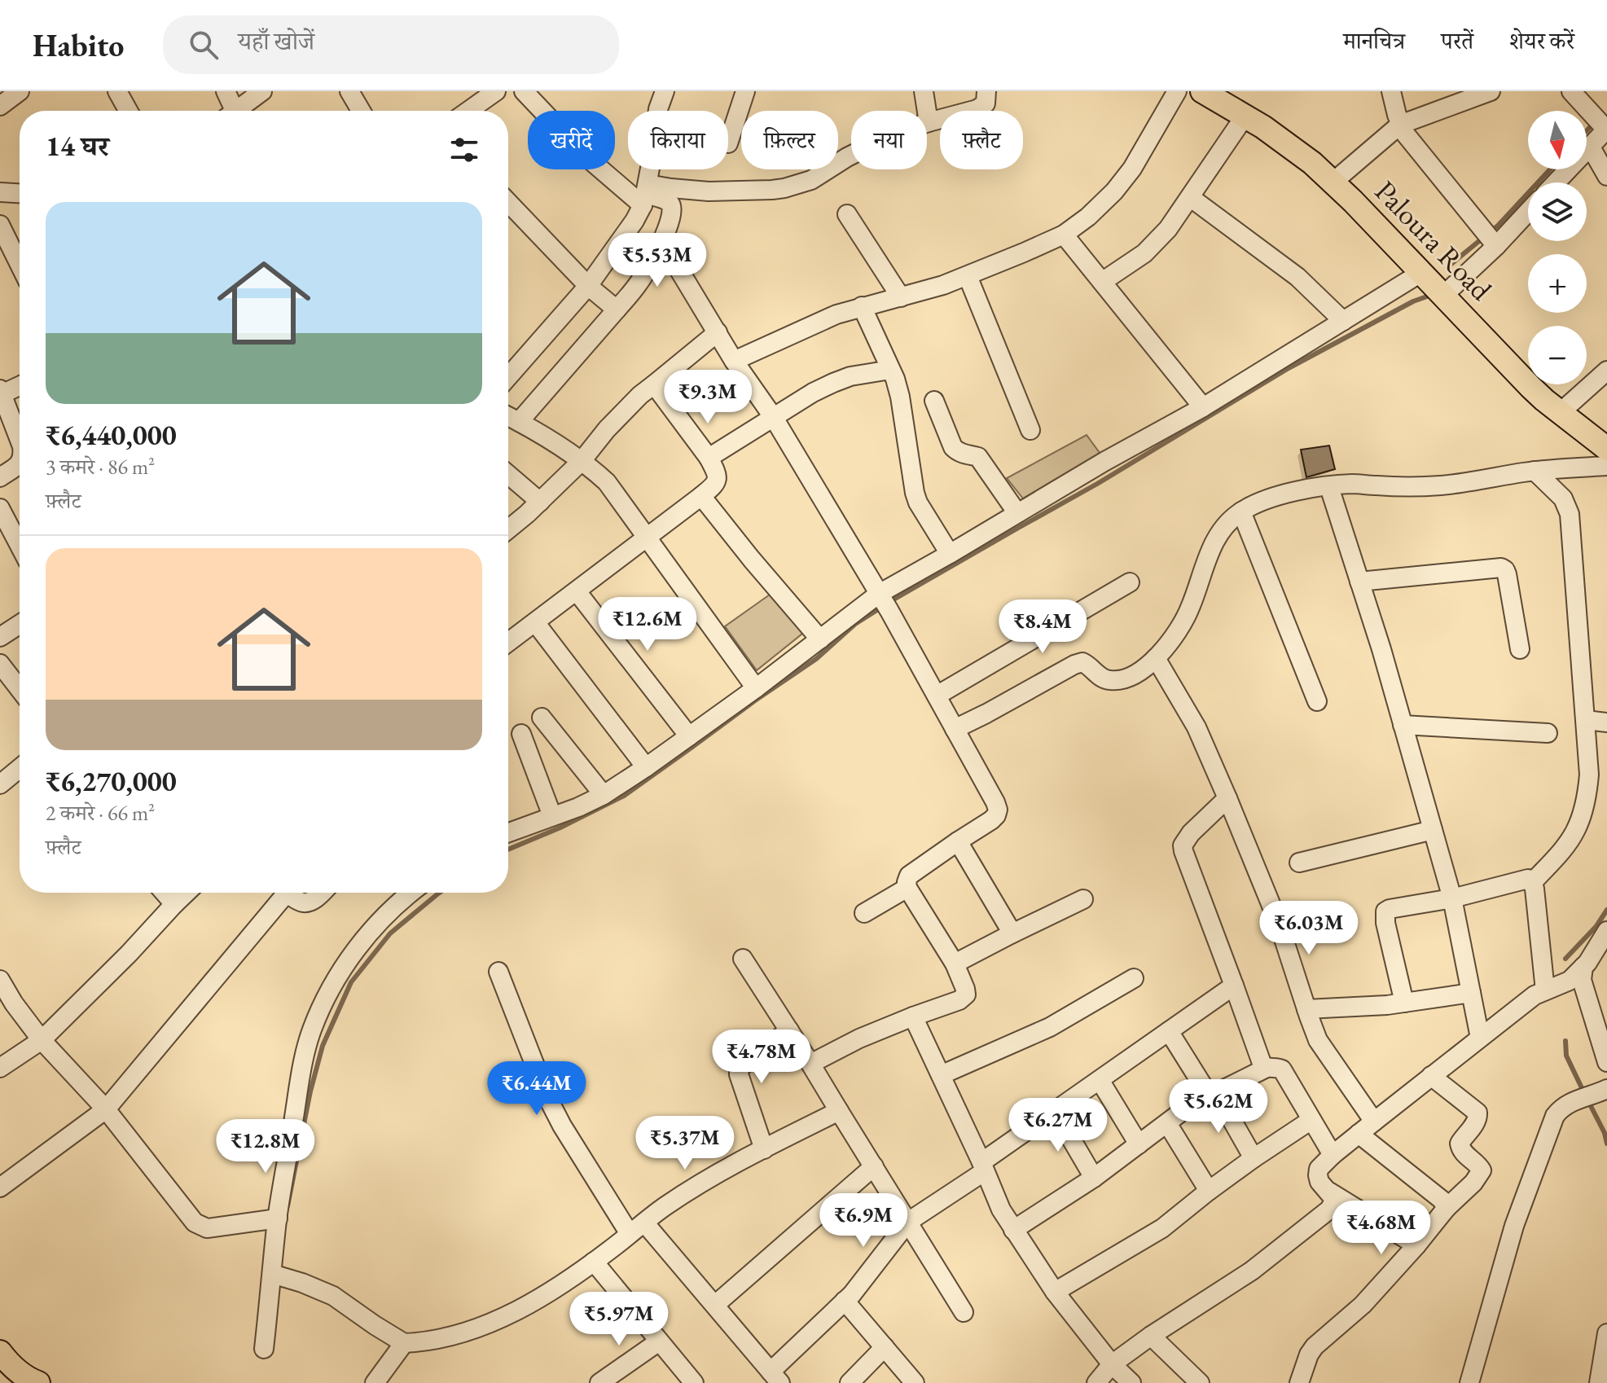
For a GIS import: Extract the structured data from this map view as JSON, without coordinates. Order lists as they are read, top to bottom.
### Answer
{
  "streets": {
    "main road": ["Paloura Road"]
  },
  "north": "bottom",
  "page": {
    "header": "Habito",
    "search": "यहाँ खोजें",
    "nav": ["मानचित्र", "परतें", "शेयर करें"],
    "map_buttons": ["+", "−"],
    "chip": [
      "खरीदें",
      "किराया",
      "फ़िल्टर",
      "नया",
      "फ़्लैट"
    ],
    "heading": "14 घर",
    "list": [
      {
        "name": "₹6,440,000",
        "note": "3 कमरे · 86 m² · फ़्लैट"
      },
      {
        "name": "₹6,270,000",
        "note": "2 कमरे · 66 m² · फ़्लैट"
      }
    ],
    "price": [
      "₹5.53M",
      "₹9.3M",
      "₹12.6M",
      "₹8.4M",
      "₹6.03M",
      "₹4.78M",
      "₹6.44M",
      "₹5.62M",
      "₹6.27M",
      "₹5.37M",
      "₹12.8M",
      "₹6.9M",
      "₹4.68M",
      "₹5.97M"
    ]
  }
}
